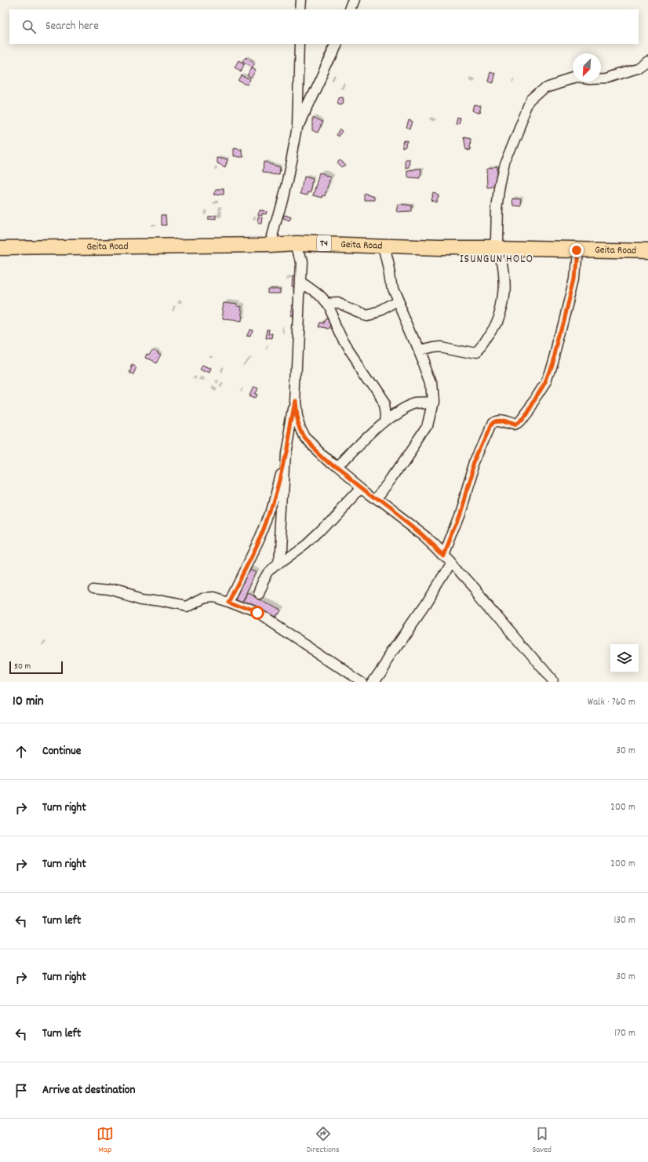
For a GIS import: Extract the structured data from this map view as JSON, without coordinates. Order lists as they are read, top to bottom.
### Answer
{
  "streets": {
    "highway": ["T4", "Geita Road"]
  },
  "districts": ["ISUNGUN'HOLO"],
  "scale_bar": "50 m",
  "north": "bottom left",
  "page": {
    "search": "Search here",
    "scale": "50 m",
    "heading": ["10 min", "Walk · 760 m"],
    "list": [
      ["Continue", "30 m"],
      ["Turn right", "200 m"],
      ["Turn right", "200 m"],
      ["Turn left", "130 m"],
      ["Turn right", "30 m"],
      ["Turn left", "170 m"],
      "Arrive at destination"
    ],
    "nav": ["Map", "Directions", "Saved"]
  }
}
